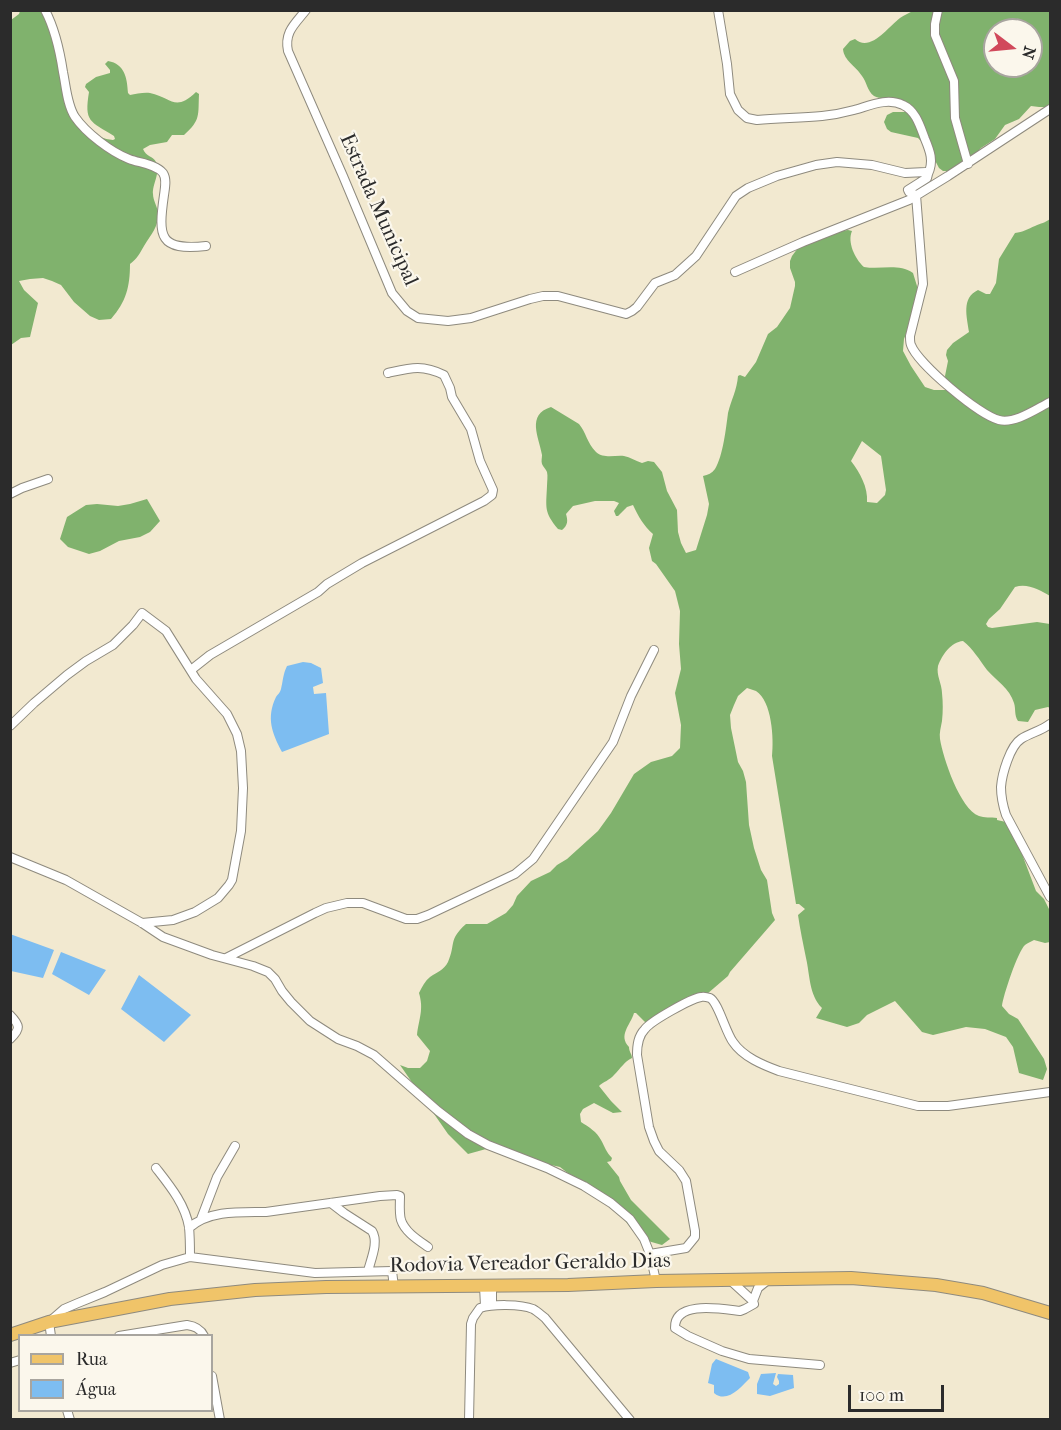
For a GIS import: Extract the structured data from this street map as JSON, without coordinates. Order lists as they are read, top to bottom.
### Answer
{
  "streets": {
    "main road": ["Rodovia Vereador Geraldo Dias"],
    "street": ["Estrada Municipal"]
  },
  "legend": ["Rua", "Água"],
  "scale_bar": "100 m",
  "north": "right"
}
